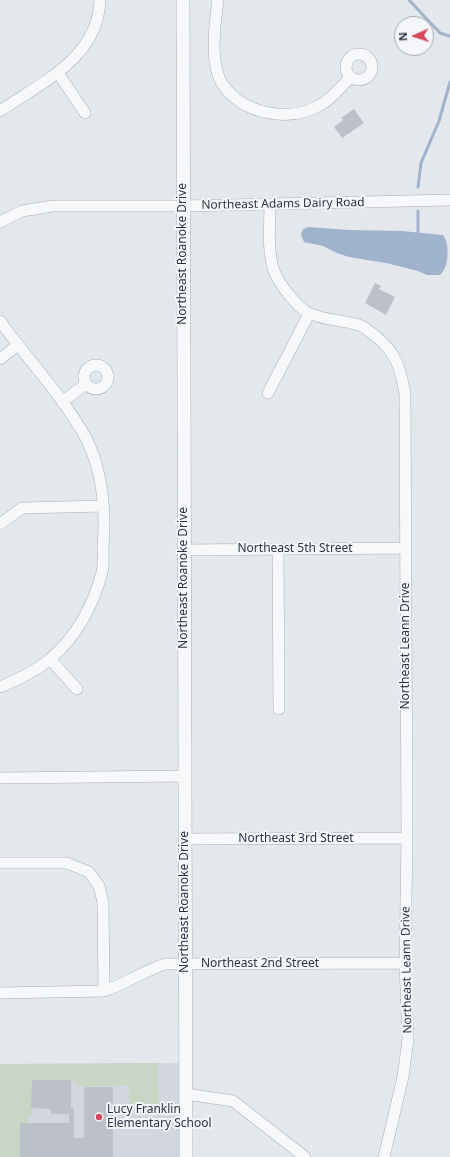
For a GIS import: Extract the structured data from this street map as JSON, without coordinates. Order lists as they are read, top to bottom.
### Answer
{
  "streets": {
    "street": [
      "Northeast Adams Dairy Road",
      "Northeast Roanoke Drive",
      "Northeast 5th Street",
      "Northeast Leann Drive",
      "Northeast 3rd Street",
      "Northeast 2nd Street"
    ]
  },
  "crossings": [
    ["Northeast Adams Dairy Road", "Northeast Roanoke Drive"],
    ["Northeast Adams Dairy Road", "Northeast Leann Drive"],
    ["Northeast Roanoke Drive", "Northeast 5th Street"],
    ["Northeast Roanoke Drive", "Northeast 3rd Street"],
    ["Northeast Roanoke Drive", "Northeast 2nd Street"],
    ["Northeast 5th Street", "Northeast Leann Drive"],
    ["Northeast Leann Drive", "Northeast 3rd Street"],
    ["Northeast Leann Drive", "Northeast 2nd Street"]
  ],
  "places": ["Lucy Franklin Elementary School"],
  "north": "left"
}
